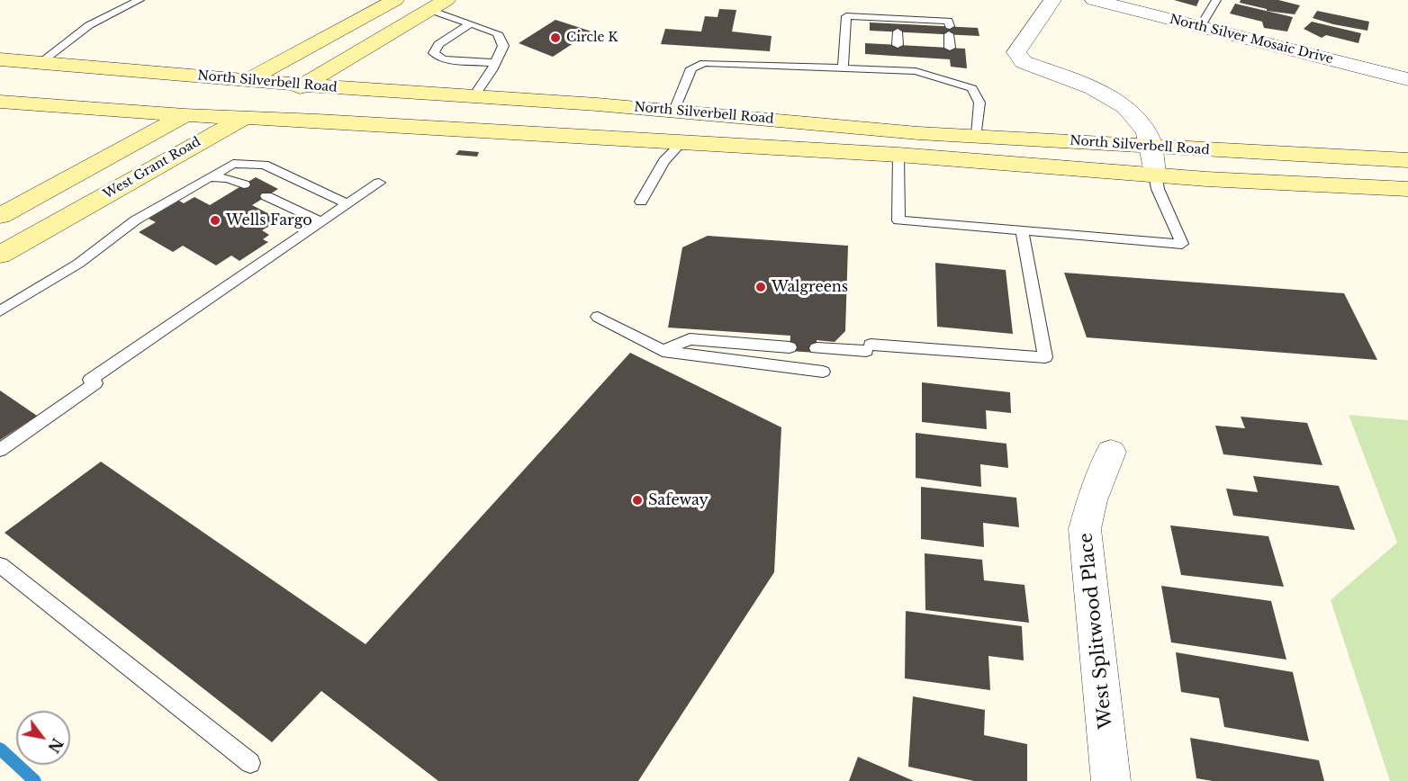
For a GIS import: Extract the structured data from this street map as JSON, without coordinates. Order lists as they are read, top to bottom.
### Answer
{
  "streets": {
    "main road": ["North Silverbell Road", "West Grant Road"],
    "street": ["North Silver Mosaic Drive", "West Splitwood Place"]
  },
  "crossings": [
    ["North Silverbell Road", "West Grant Road"]
  ],
  "places": [
    "Circle K",
    "Wells Fargo",
    "Walgreens",
    "Safeway"
  ],
  "north": "bottom right"
}
